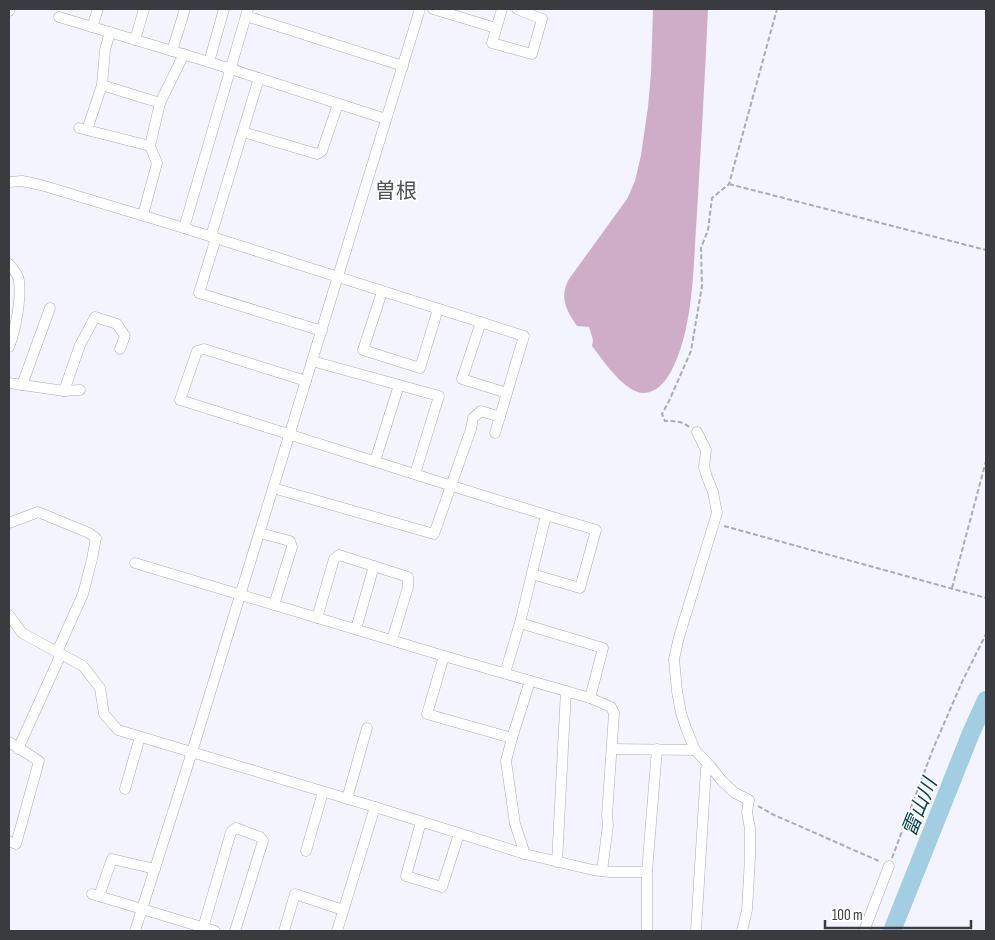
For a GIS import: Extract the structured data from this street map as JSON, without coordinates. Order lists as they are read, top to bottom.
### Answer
{
  "districts": ["曽根"],
  "water": ["雷山川"],
  "scale_bar": "100 m"
}
